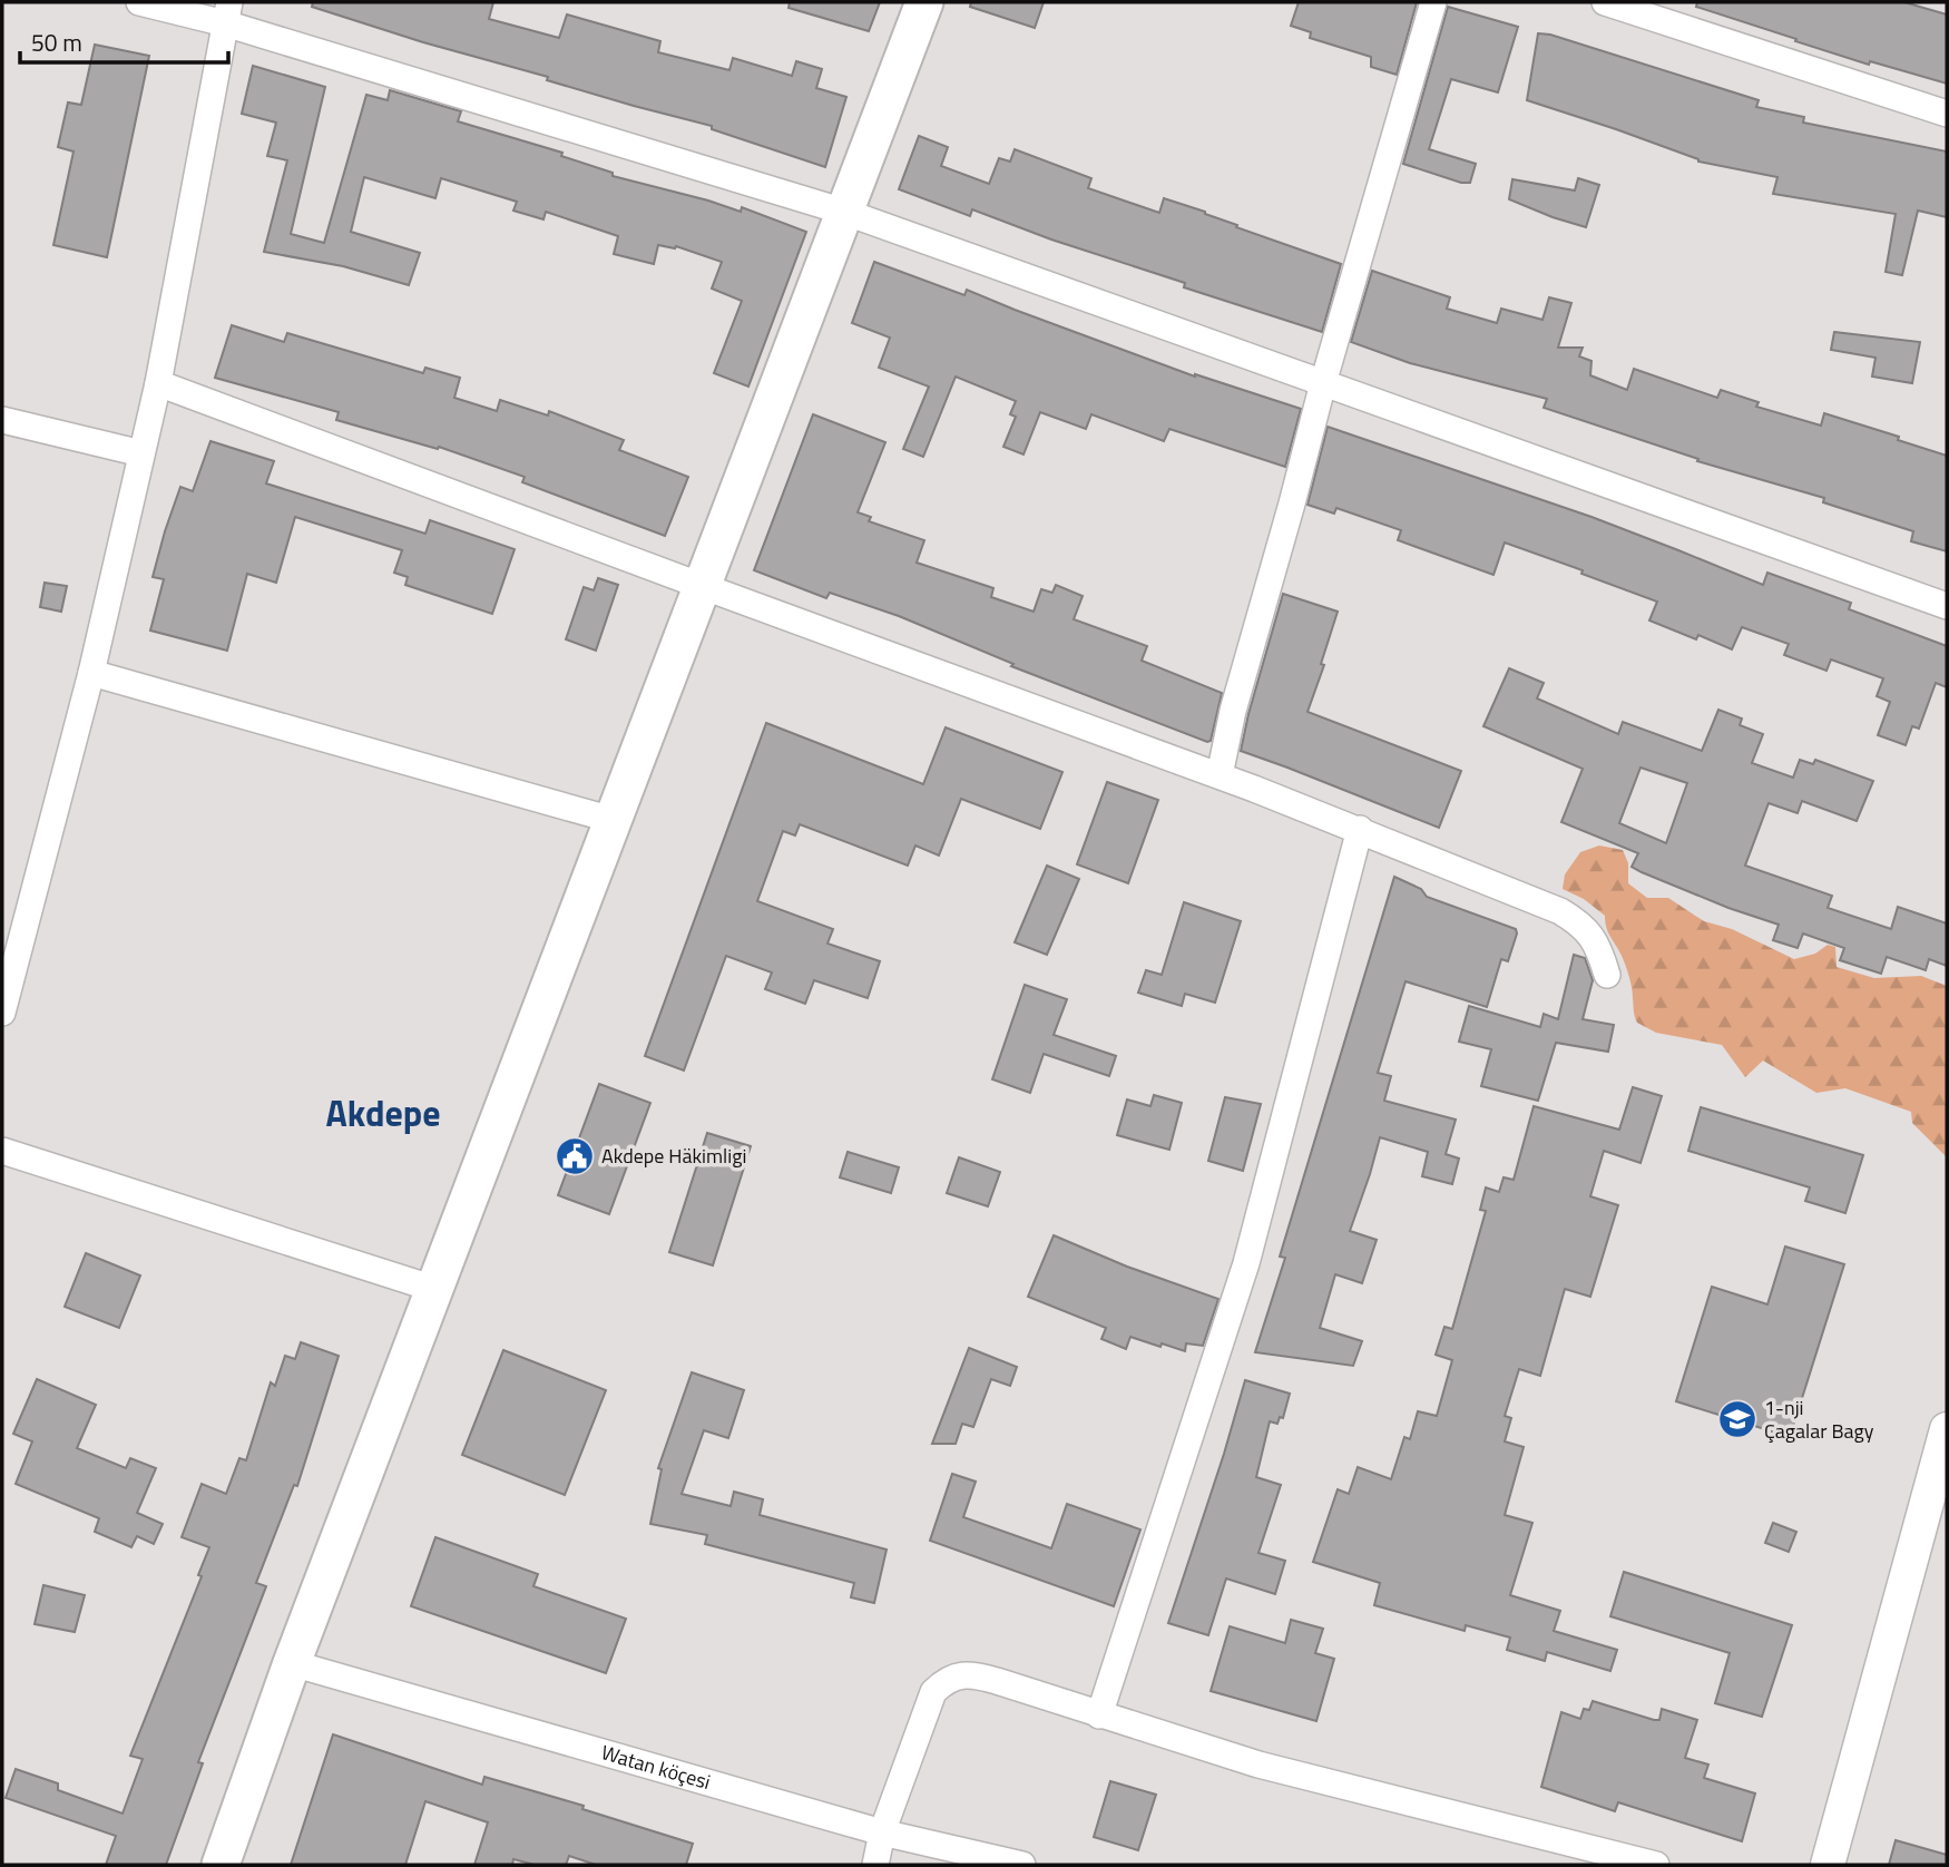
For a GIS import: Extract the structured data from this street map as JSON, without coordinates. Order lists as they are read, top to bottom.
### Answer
{
  "streets": {
    "street": ["Watan köçesi"]
  },
  "districts": ["Akdepe"],
  "places": {
    "public building": ["Akdepe Häkimligi"],
    "school or university": ["1-nji Çagalar Bagy"]
  },
  "scale_bar": "50 m"
}
